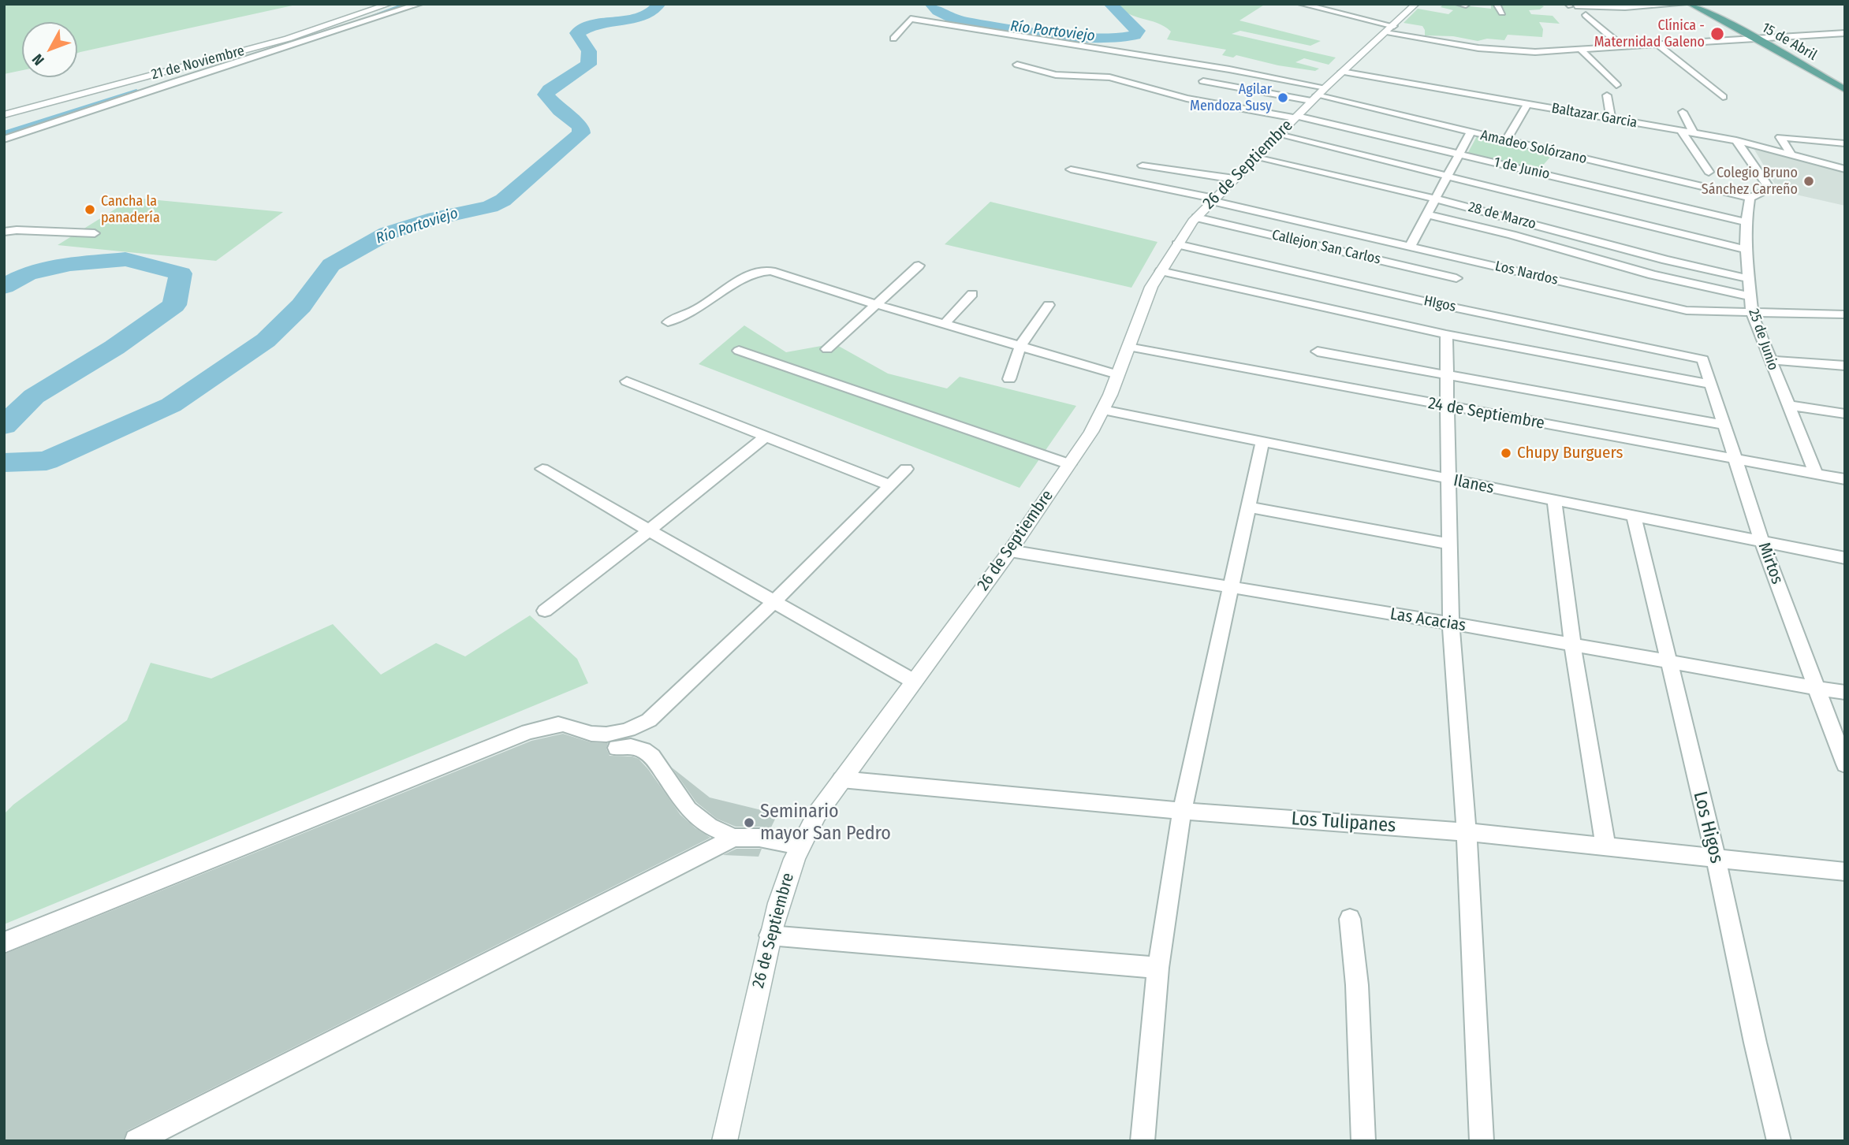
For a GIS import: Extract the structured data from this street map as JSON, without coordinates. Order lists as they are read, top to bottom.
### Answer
{
  "streets": {
    "main road": ["15 de Abril"],
    "street": [
      "21 de Noviembre",
      "Baltazar Garcia",
      "Amadeo Solórzano",
      "26 de Septiembre",
      "1 de Junio",
      "28 de Marzo",
      "Callejon San Carlos",
      "Los Nardos",
      "HIgos",
      "25 de Junio",
      "24 de Septiembre",
      "Ilanes",
      "Mirtos",
      "Las Acacias",
      "Los Tulipanes",
      "Los Higos"
    ]
  },
  "crossings": [
    ["Baltazar Garcia", "26 de Septiembre"],
    ["Amadeo Solórzano", "26 de Septiembre"],
    ["Amadeo Solórzano", "25 de Junio"],
    ["26 de Septiembre", "1 de Junio"],
    ["26 de Septiembre", "28 de Marzo"],
    ["26 de Septiembre", "Callejon San Carlos"],
    ["26 de Septiembre", "Los Nardos"],
    ["26 de Septiembre", "HIgos"],
    ["26 de Septiembre", "24 de Septiembre"],
    ["26 de Septiembre", "Ilanes"],
    ["26 de Septiembre", "Las Acacias"],
    ["26 de Septiembre", "Los Tulipanes"],
    ["1 de Junio", "25 de Junio"],
    ["28 de Marzo", "25 de Junio"],
    ["Los Nardos", "25 de Junio"],
    ["HIgos", "Mirtos"],
    ["25 de Junio", "24 de Septiembre"],
    ["24 de Septiembre", "Mirtos"],
    ["Ilanes", "Mirtos"],
    ["Ilanes", "Los Higos"],
    ["Mirtos", "Las Acacias"],
    ["Las Acacias", "Los Higos"],
    ["Los Tulipanes", "Los Higos"]
  ],
  "water": ["Río Portoviejo"],
  "places": [
    "Clínica - Maternidad Galeno",
    "Agilar Mendoza Susy",
    "Colegio Bruno Sánchez Carreño",
    "Cancha la panadería",
    "Chupy Burguers",
    "Seminario mayor San Pedro"
  ],
  "north": "bottom left"
}
